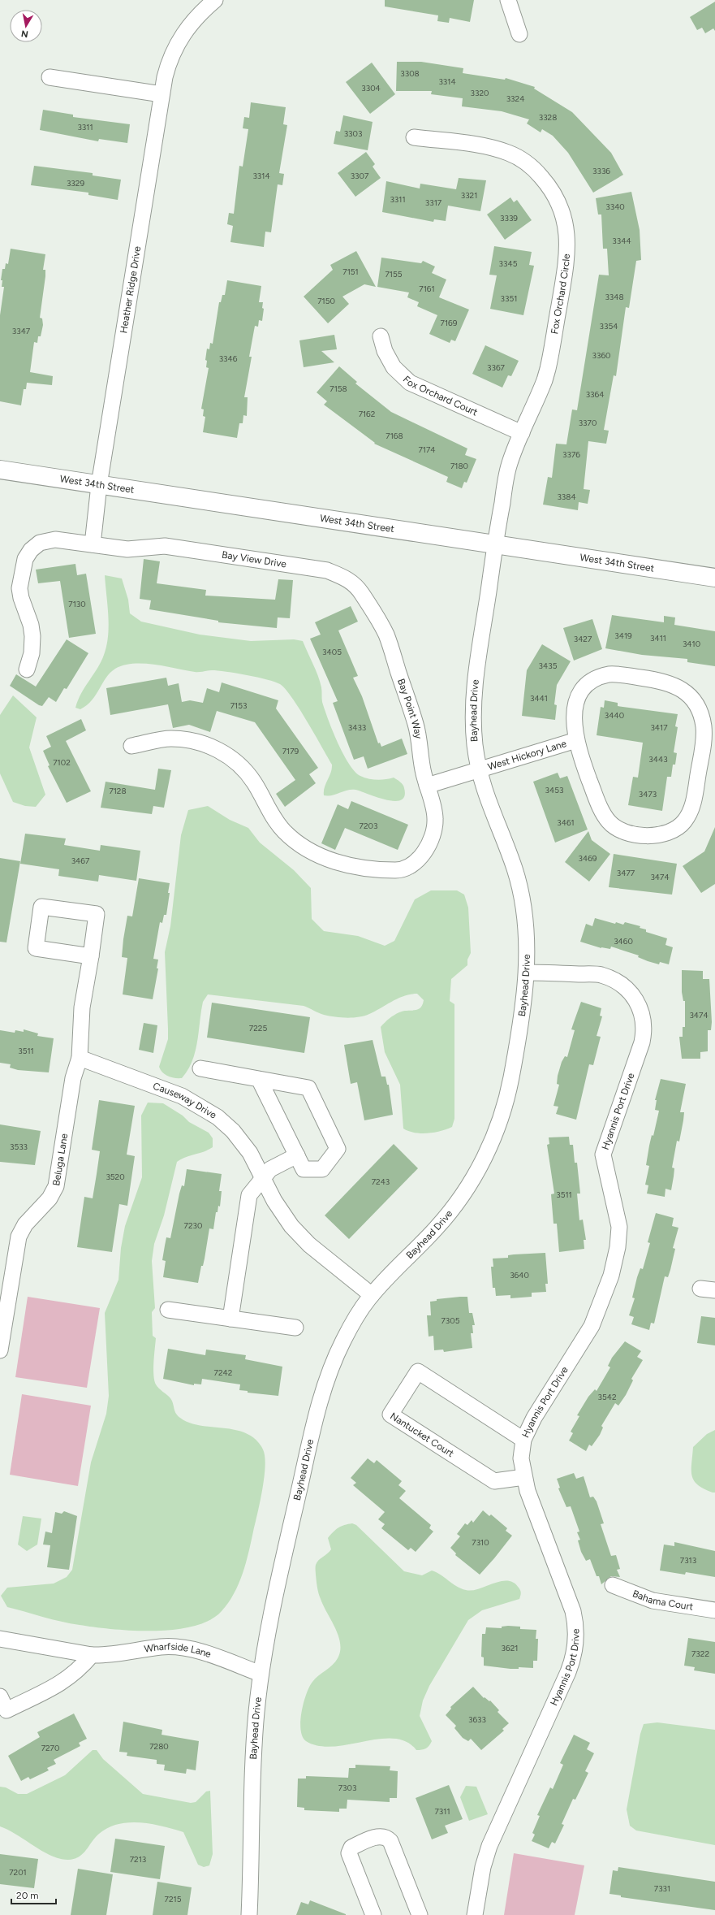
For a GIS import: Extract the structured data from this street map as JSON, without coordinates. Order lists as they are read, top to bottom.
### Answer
{
  "streets": {
    "street": [
      "Heather Ridge Drive",
      "Fox Orchard Circle",
      "Fox Orchard Court",
      "West 34th Street",
      "Bay View Drive",
      "Bay Point Way",
      "Bayhead Drive",
      "West Hickory Lane",
      "Causeway Drive",
      "Hyannis Port Drive",
      "Beluga Lane",
      "Nantucket Court",
      "Bahama Court",
      "Wharfside Lane"
    ]
  },
  "crossings": [
    ["Heather Ridge Drive", "West 34th Street"],
    ["Fox Orchard Circle", "Fox Orchard Court"],
    ["Fox Orchard Circle", "West 34th Street"],
    ["Fox Orchard Circle", "Bayhead Drive"],
    ["West 34th Street", "Bayhead Drive"],
    ["Bay View Drive", "Bay Point Way"],
    ["Bay Point Way", "West Hickory Lane"],
    ["Bayhead Drive", "West Hickory Lane"],
    ["Bayhead Drive", "Causeway Drive"],
    ["Bayhead Drive", "Hyannis Port Drive"],
    ["Bayhead Drive", "Wharfside Lane"],
    ["Causeway Drive", "Beluga Lane"],
    ["Hyannis Port Drive", "Nantucket Court"]
  ],
  "house_numbers": [
    "3308",
    "3314",
    "3304",
    "3320",
    "3324",
    "3328",
    "3311",
    "3303",
    "3336",
    "3314",
    "3307",
    "3329",
    "3321",
    "3311",
    "3317",
    "3340",
    "3339",
    "3344",
    "3345",
    "7151",
    "7155",
    "7161",
    "3348",
    "3351",
    "7150",
    "7169",
    "3354",
    "3347",
    "3360",
    "3346",
    "3367",
    "7158",
    "3364",
    "7162",
    "3370",
    "7168",
    "7174",
    "3376",
    "7180",
    "3384",
    "7130",
    "3419",
    "3411",
    "3427",
    "3410",
    "3405",
    "3435",
    "3441",
    "7153",
    "3440",
    "3433",
    "3417",
    "7179",
    "3443",
    "7102",
    "3453",
    "7128",
    "3473",
    "3461",
    "7203",
    "3469",
    "3467",
    "3477",
    "3474",
    "3460",
    "3474",
    "7225",
    "3511",
    "3533",
    "3520",
    "7243",
    "3511",
    "7230",
    "3640",
    "7305",
    "7242",
    "3542",
    "7310",
    "7313",
    "3621",
    "7322",
    "3633",
    "7280",
    "7270",
    "7303",
    "7311",
    "7213",
    "7201",
    "7331",
    "7215"
  ],
  "scale_bar": "20 m",
  "north": "bottom"
}
